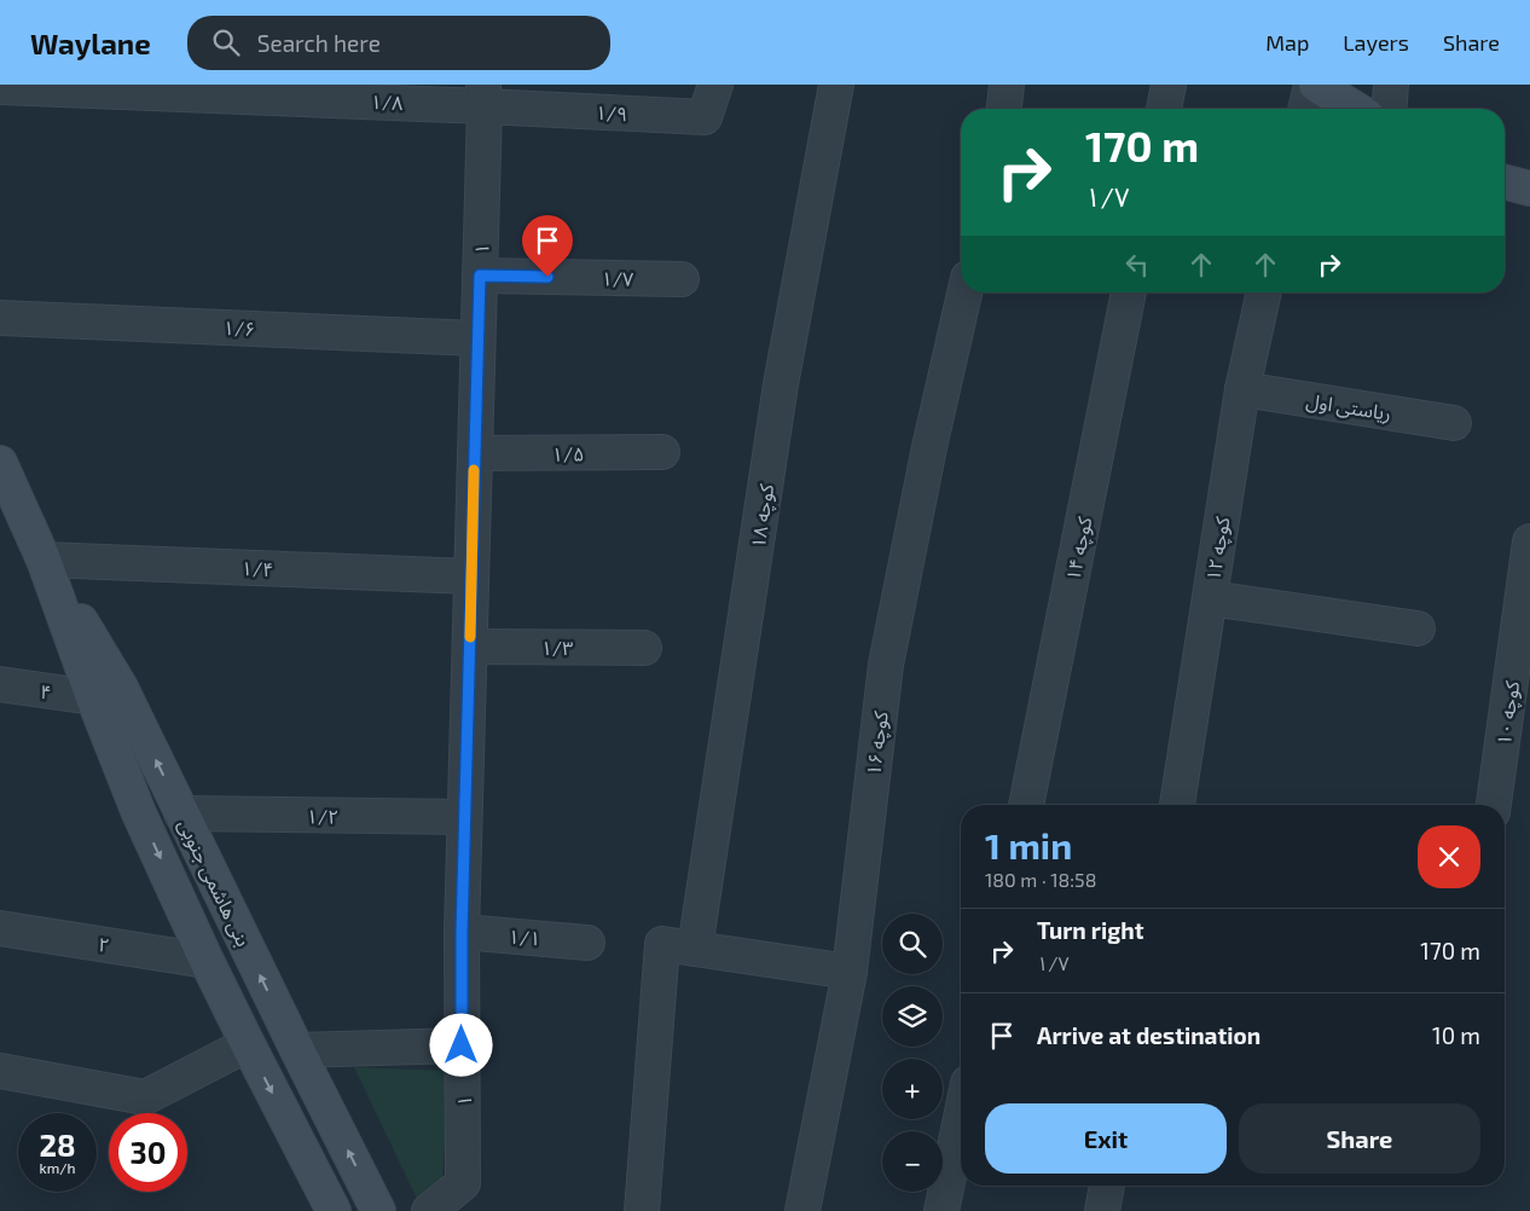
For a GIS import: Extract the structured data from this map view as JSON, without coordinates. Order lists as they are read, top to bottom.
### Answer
{
  "streets": {
    "street": [
      "۱/۸",
      "۱/۹",
      "۱",
      "۱/۷",
      "۱/۶",
      "ریاستی اول",
      "۱/۵",
      "کوچه ۱۸",
      "کوچه ۱۴",
      "کوچه ۱۲",
      "۱/۴",
      "۱/۳",
      "۴",
      "کوچه ۱۰",
      "کوچه ۱۶",
      "۱/۲",
      "بنی هاشمی جنوبی",
      "۱/۱",
      "۲"
    ]
  },
  "crossings": [
    ["۱/۸", "۱/۹"],
    ["۱/۸", "۱"],
    ["۱/۹", "۱"],
    ["۱", "۱/۷"],
    ["۱", "۱/۶"],
    ["۱", "۱/۵"],
    ["۱", "۱/۴"],
    ["۱", "۱/۳"],
    ["۱", "۱/۲"],
    ["۱", "۱/۱"],
    ["ریاستی اول", "کوچه ۱۲"],
    ["۱/۴", "بنی هاشمی جنوبی"],
    ["۴", "بنی هاشمی جنوبی"],
    ["۱/۲", "بنی هاشمی جنوبی"],
    ["بنی هاشمی جنوبی", "۲"]
  ],
  "page": {
    "header": "Waylane",
    "search": "Search here",
    "nav": ["Map", "Layers", "Share"],
    "turn": ["170 m", "۱/۷"],
    "heading": ["1 min", "180 m · 18:58"],
    "list": [
      {
        "name": "Turn right",
        "note": "۱/۷",
        "value": "170 m"
      },
      {
        "name": "Arrive at destination",
        "value": "10 m"
      }
    ],
    "map_buttons": ["+", "−"],
    "buttons": ["Exit", "Share"],
    "speed": "28 km/h",
    "limit": "30"
  }
}
